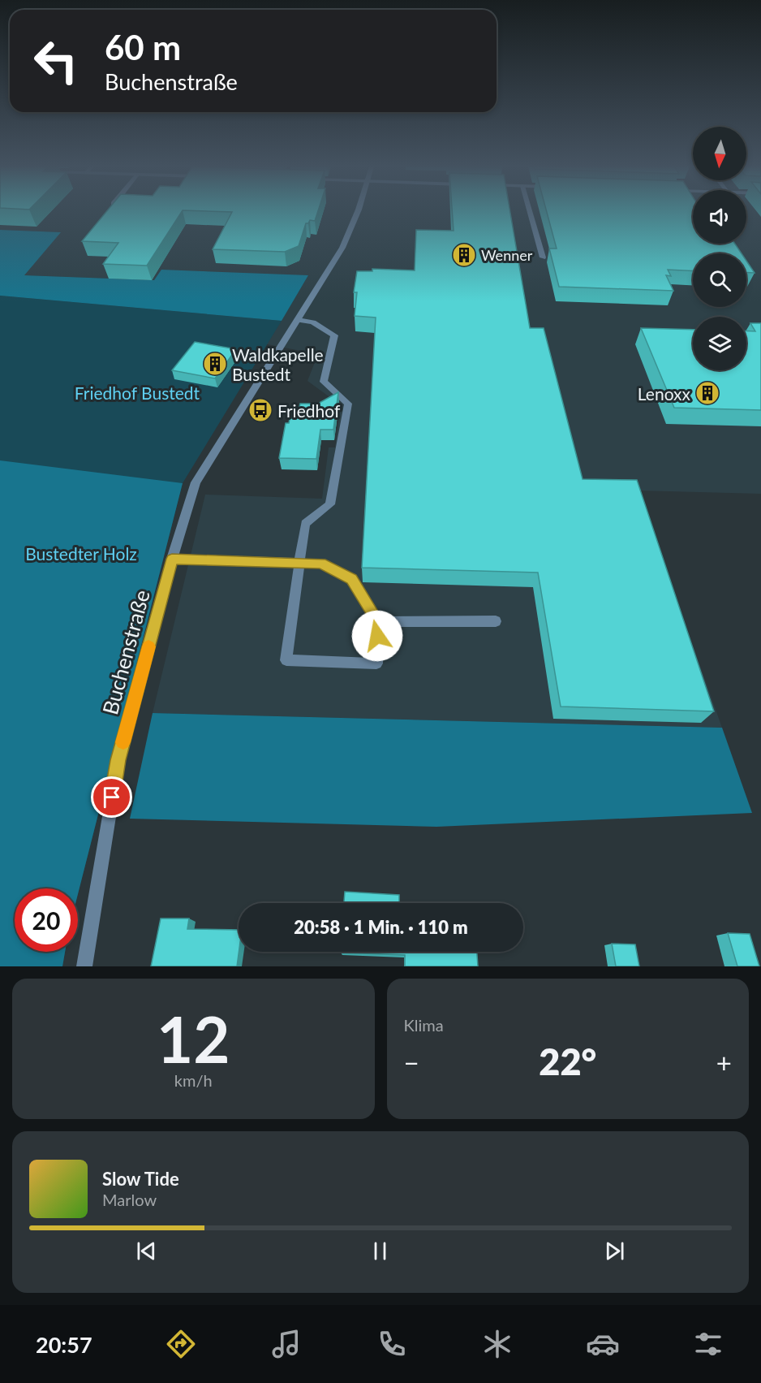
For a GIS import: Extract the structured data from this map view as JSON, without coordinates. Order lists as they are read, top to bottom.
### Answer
{
  "streets": {
    "street": ["Buchenstraße"]
  },
  "parks": ["Friedhof Bustedt", "Bustedter Holz"],
  "places": {
    "building": ["Wenner", "Waldkapelle Bustedt", "Lenoxx"],
    "bus stop": ["Friedhof"]
  },
  "north": "bottom",
  "page": {
    "turn": ["60 m", "Buchenstraße"],
    "limit": "20",
    "trip": "20:58 · 1 Min. · 110 m",
    "tile": [
      ["12", "km/h"],
      "Klima"
    ],
    "heat": ["−", "22°", "+"],
    "song": ["Slow Tide", "Marlow"],
    "tabs": "20:57"
  }
}
